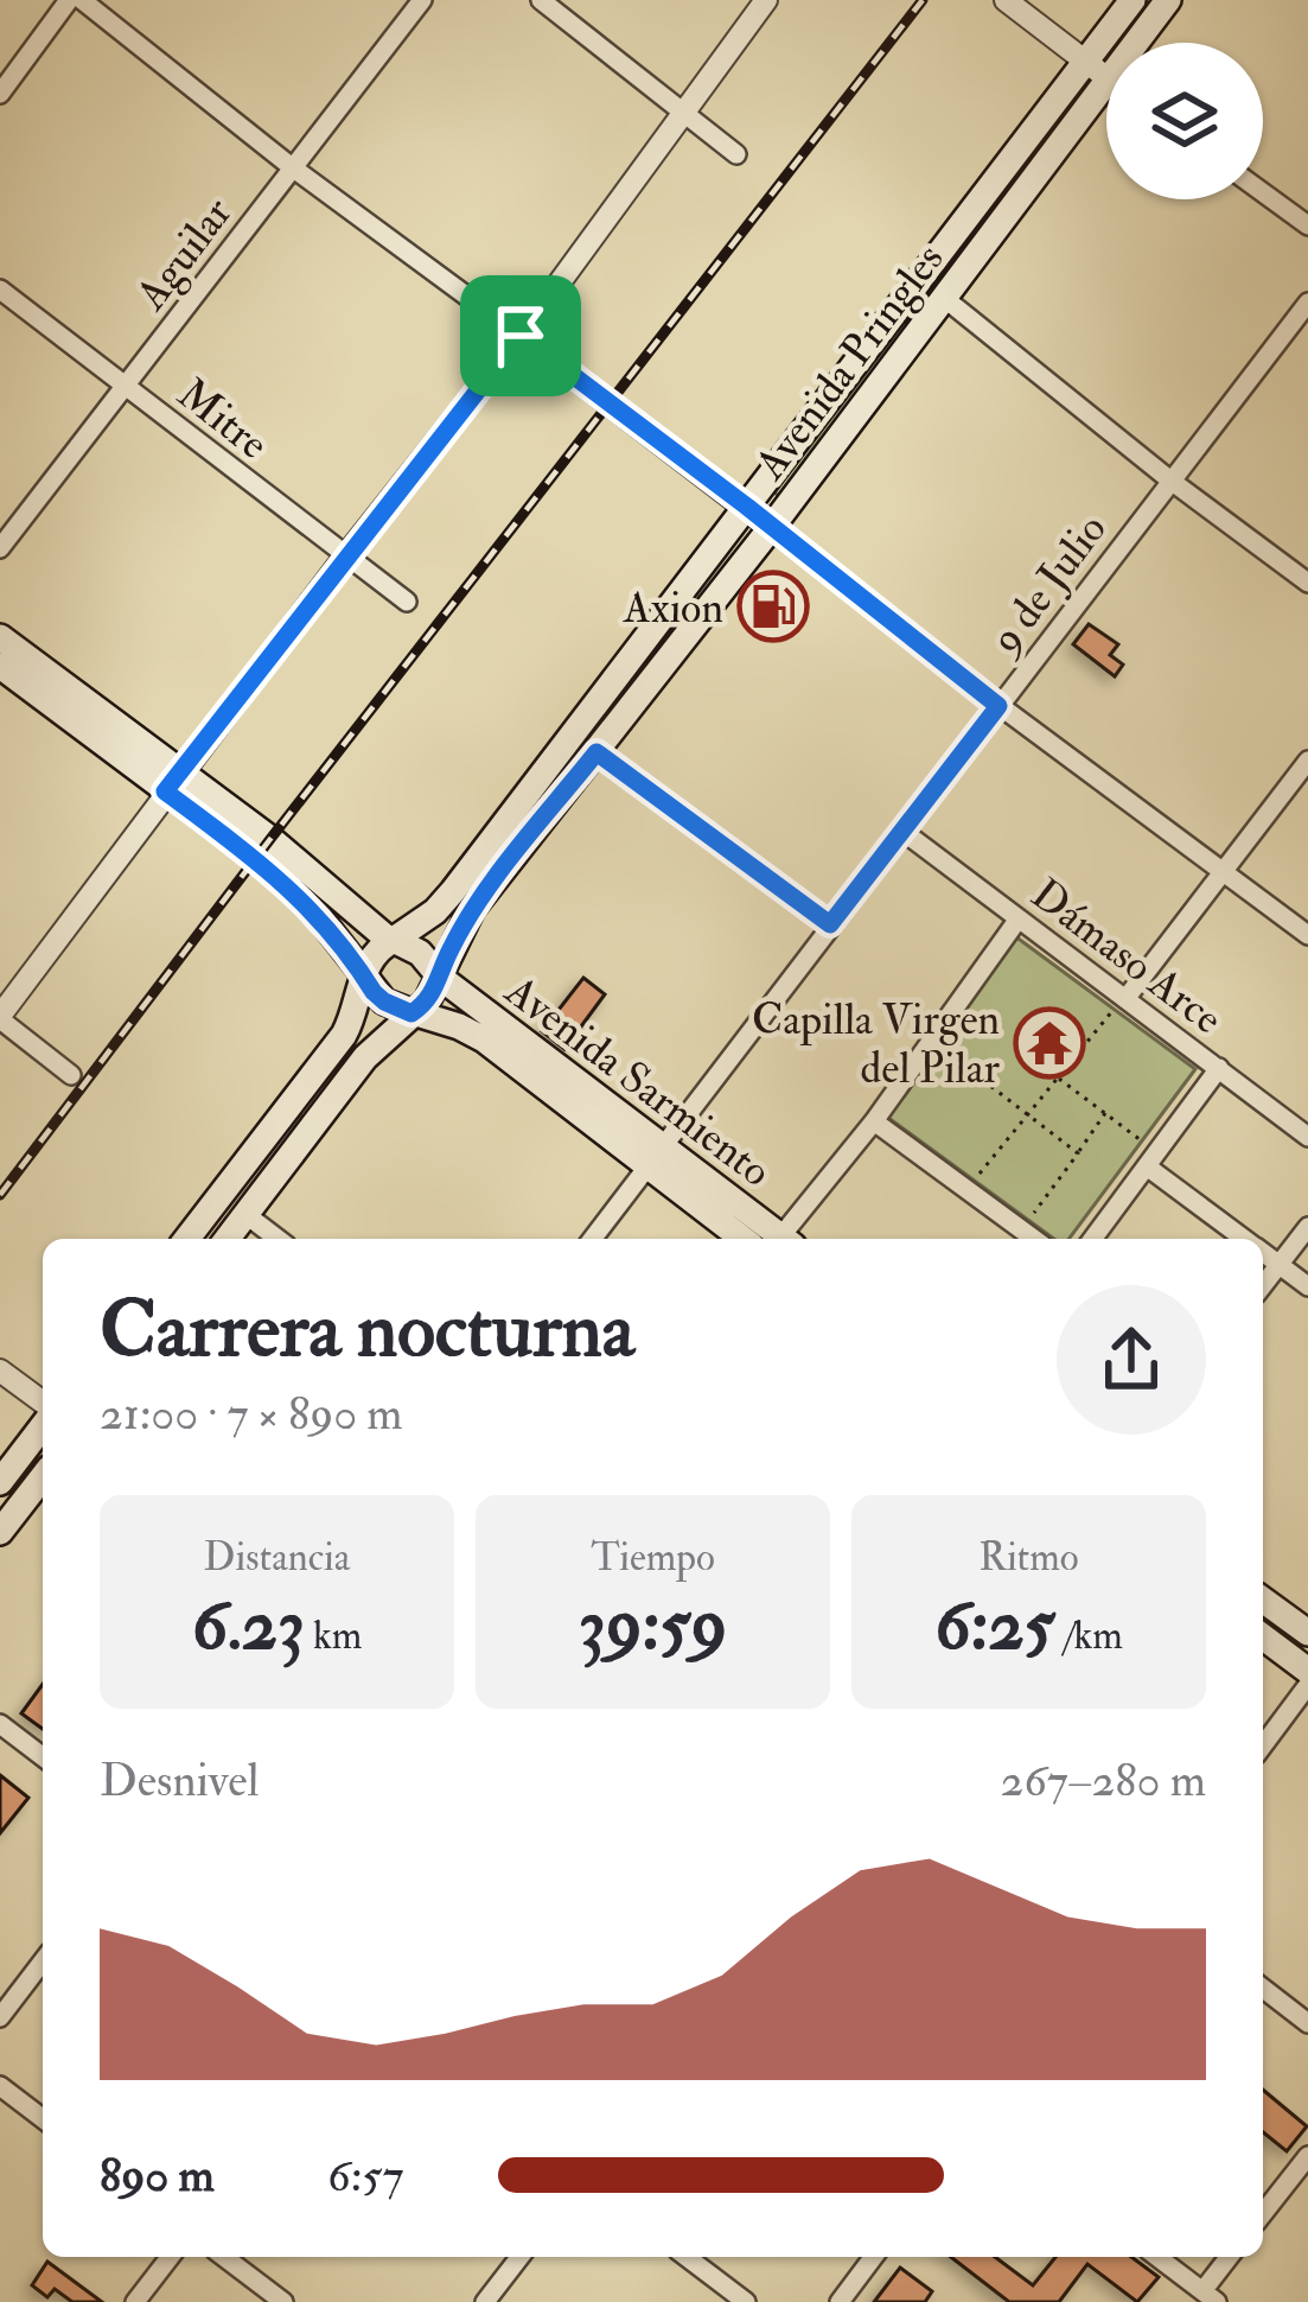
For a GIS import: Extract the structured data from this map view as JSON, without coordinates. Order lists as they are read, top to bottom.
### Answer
{
  "streets": {
    "main road": ["Avenida Pringles", "Avenida Sarmiento"],
    "street": [
      "Aguilar",
      "Mitre",
      "9 de Julio",
      "Dámaso Arce"
    ]
  },
  "crossings": [
    ["Aguilar", "Mitre"],
    ["Avenida Pringles", "Avenida Sarmiento"],
    ["9 de Julio", "Dámaso Arce"],
    ["9 de Julio", "Avenida Sarmiento"]
  ],
  "places": {
    "fuel station": ["Axion"],
    "temple": ["Capilla Virgen del Pilar"]
  },
  "page": {
    "heading": ["Carrera nocturna", "21:00 · 7 × 890 m"],
    "stats": [
      ["Distancia", "6.23 km"],
      ["Tiempo", "39:59"],
      ["Ritmo", "6:25 /km"]
    ],
    "chart": ["Desnivel", "267–280 m"],
    "list": [
      {
        "name": "890 m",
        "note": "6:57"
      }
    ]
  }
}
